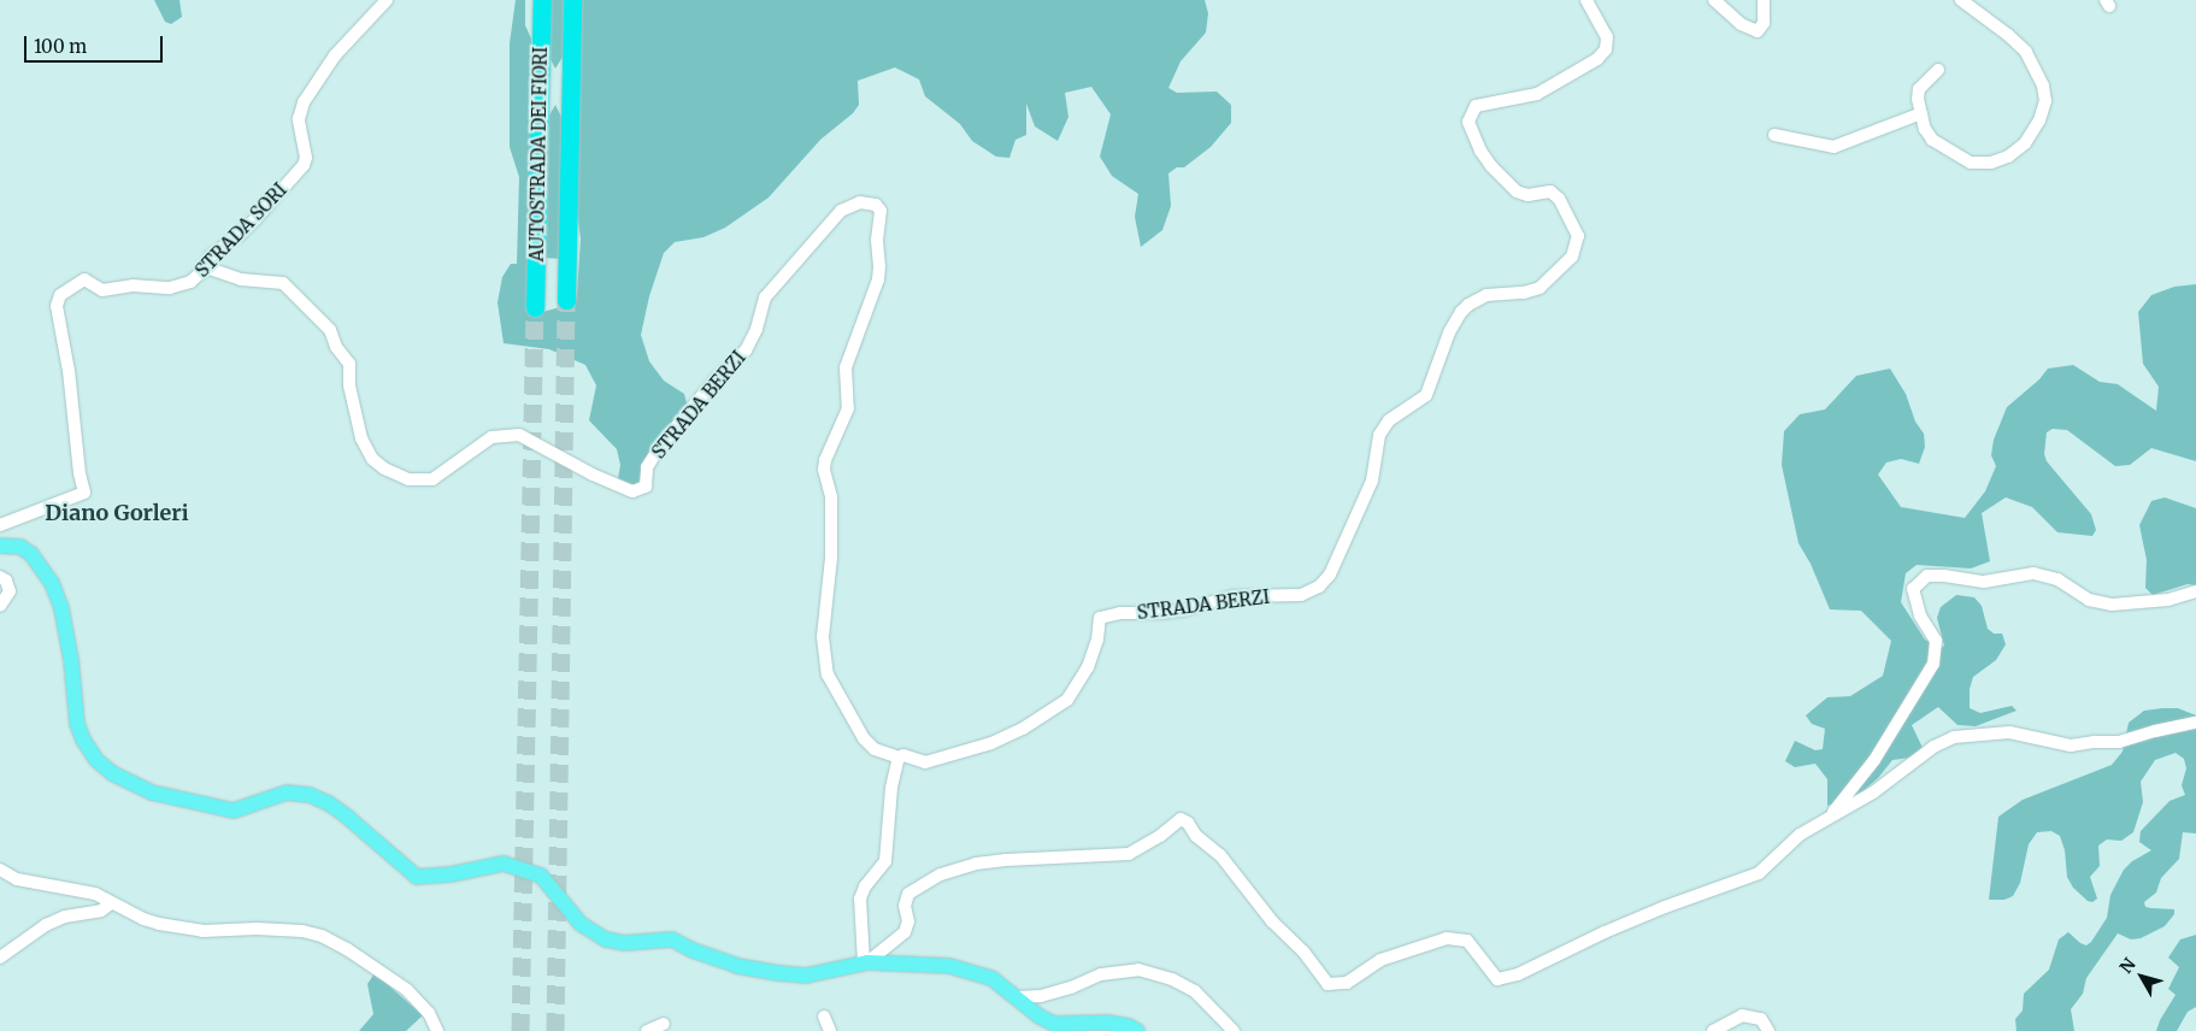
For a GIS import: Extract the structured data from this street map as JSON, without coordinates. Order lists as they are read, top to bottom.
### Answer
{
  "streets": {
    "highway": ["AUTOSTRADA DEI FIORI"],
    "street": ["STRADA SORI", "STRADA BERZI"]
  },
  "crossings": [
    ["STRADA SORI", "STRADA BERZI"]
  ],
  "districts": ["Diano Gorleri"],
  "scale_bar": "100 m",
  "north": "top left"
}
